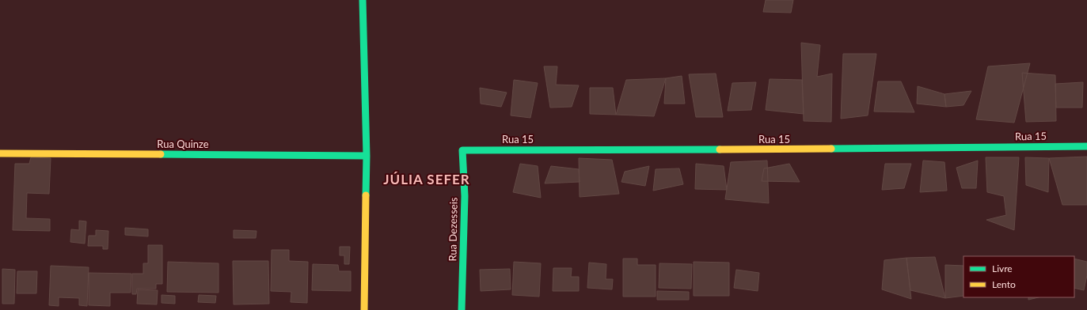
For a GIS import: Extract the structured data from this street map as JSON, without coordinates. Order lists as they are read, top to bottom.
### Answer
{
  "streets": {
    "street": ["Rua 15", "Rua Quinze", "Rua Dezesseis"]
  },
  "crossings": [
    ["Rua 15", "Rua Dezesseis"]
  ],
  "districts": ["JÚLIA SEFER"],
  "legend": ["Livre", "Lento"]
}
